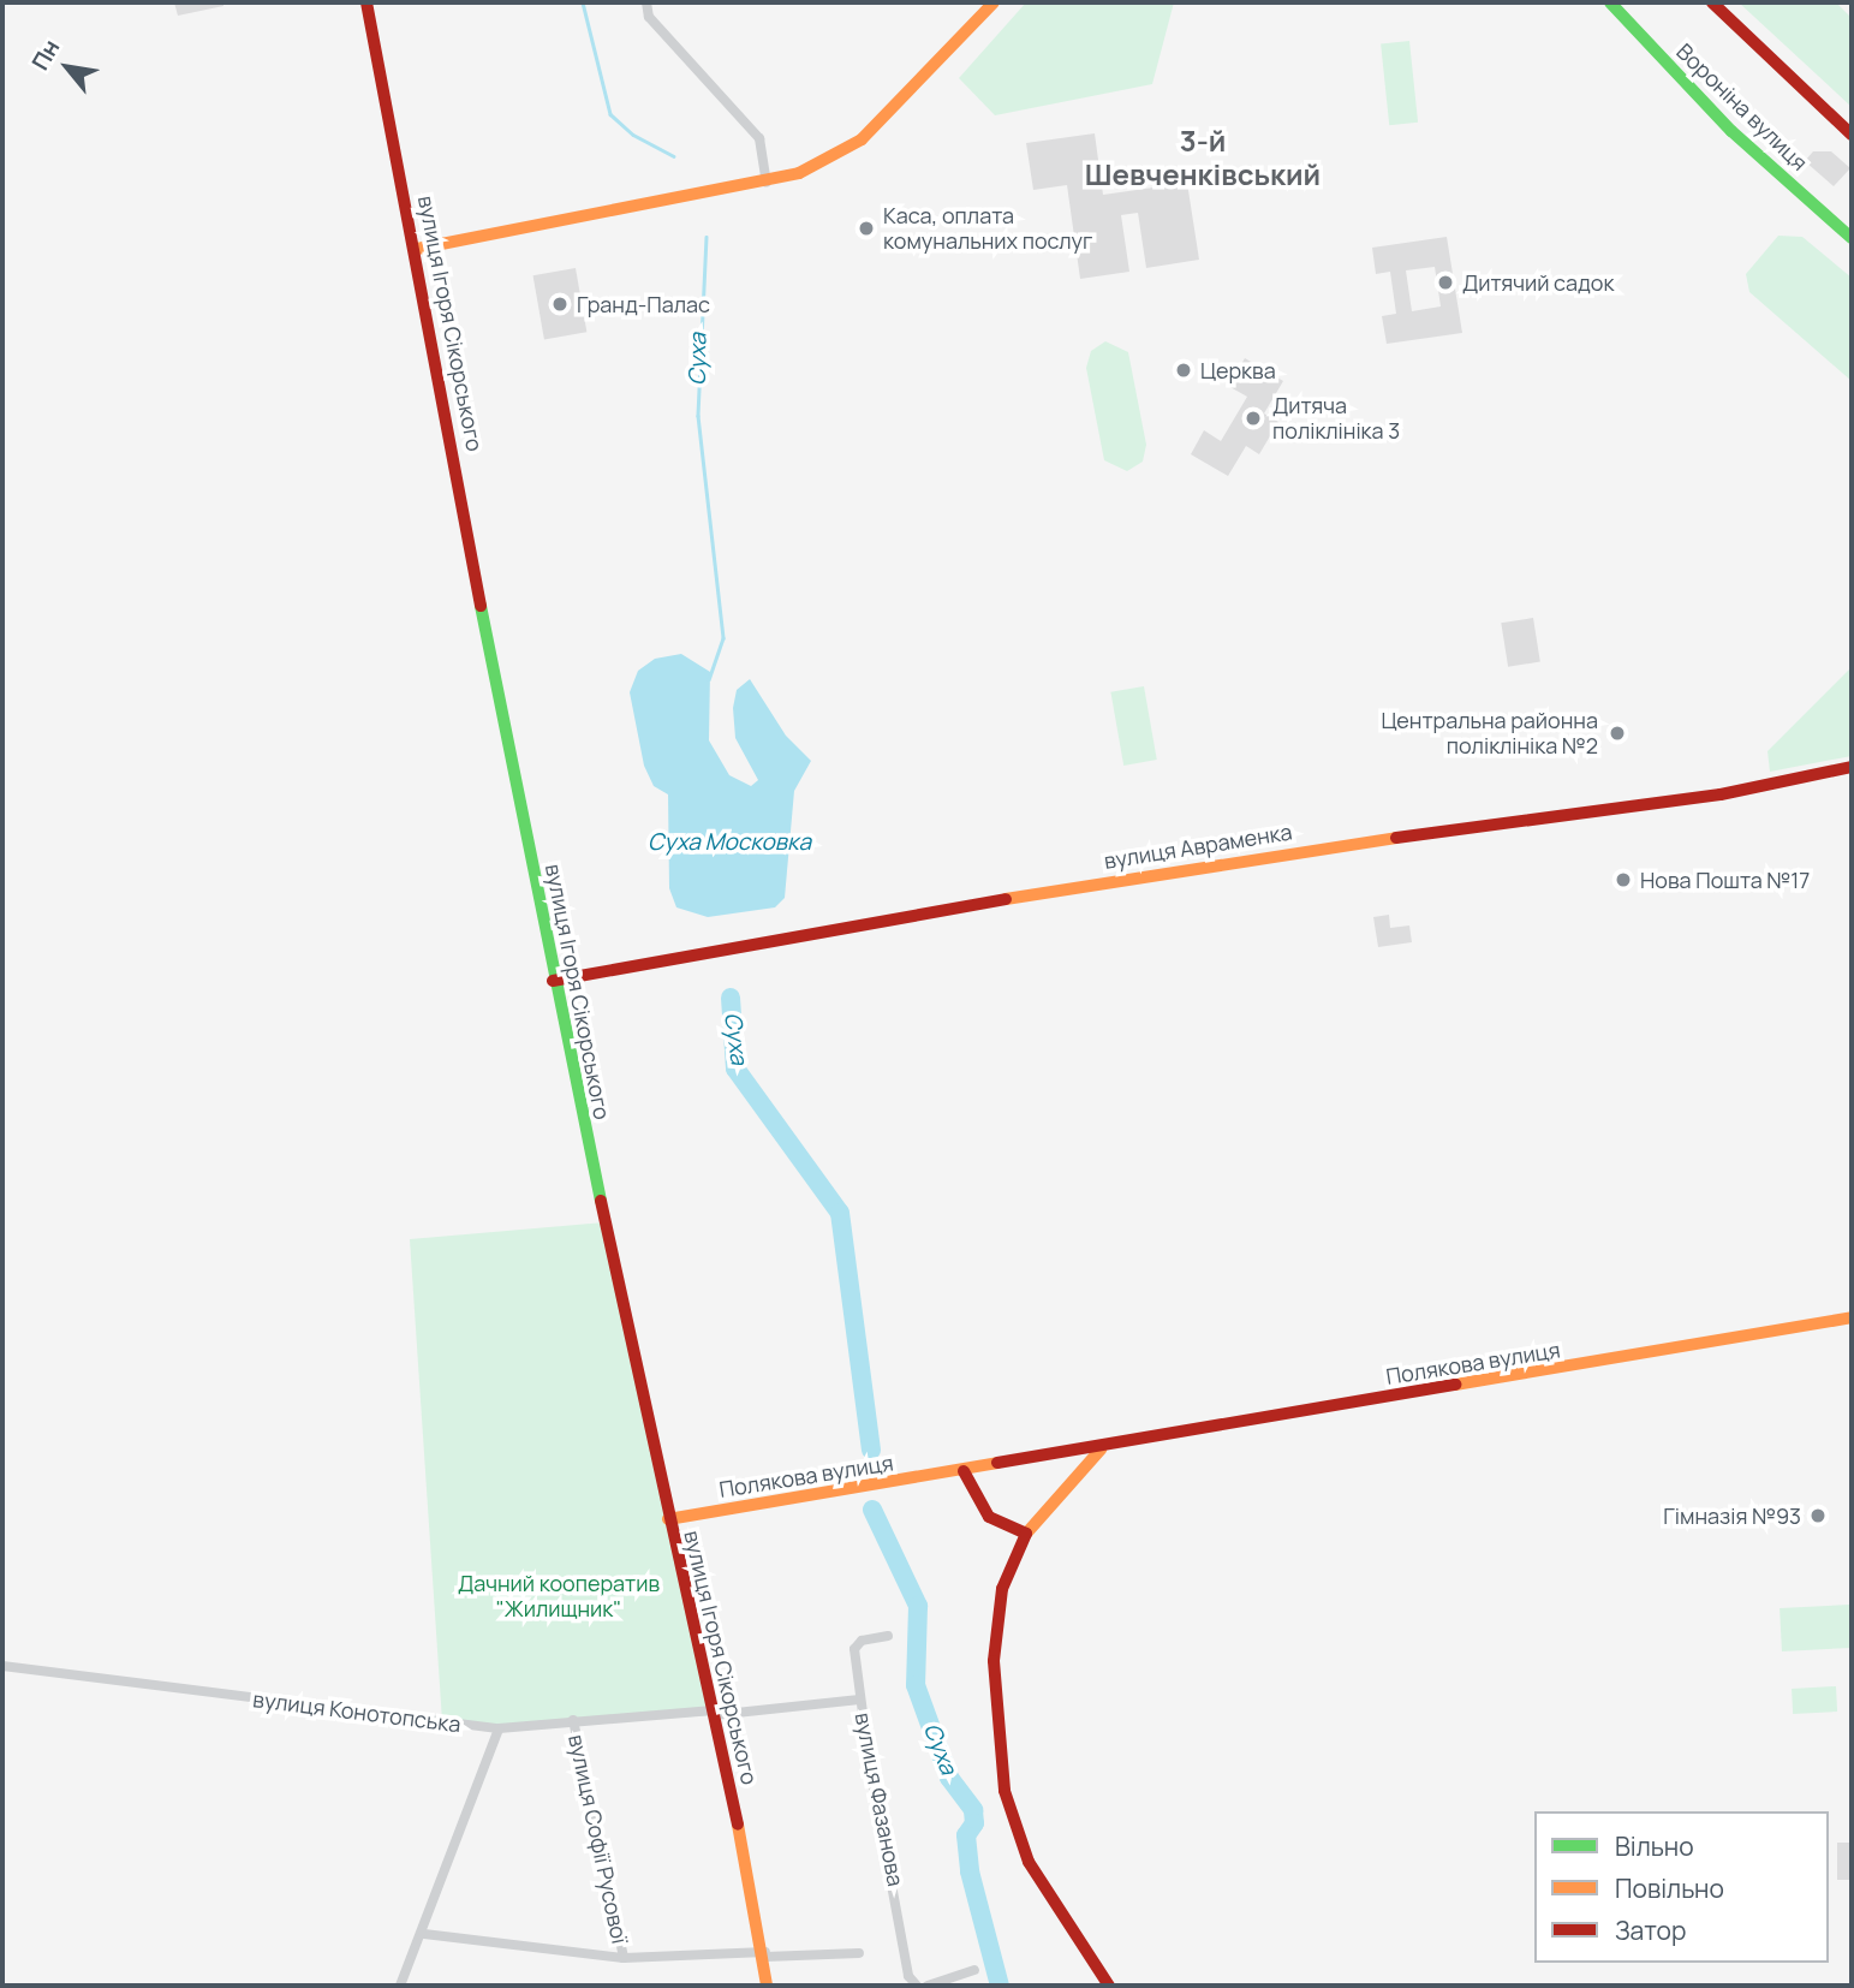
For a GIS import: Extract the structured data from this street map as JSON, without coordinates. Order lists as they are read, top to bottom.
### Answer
{
  "streets": {
    "main road": [
      "Вороніна вулиця",
      "вулиця Ігоря Сікорського",
      "вулиця Авраменка",
      "Полякова вулиця"
    ],
    "street": ["вулиця Конотопська", "вулиця Фазанова", "вулиця Софії Русової"]
  },
  "crossings": [
    ["вулиця Ігоря Сікорського", "вулиця Авраменка"],
    ["вулиця Ігоря Сікорського", "Полякова вулиця"],
    ["вулиця Ігоря Сікорського", "вулиця Конотопська"],
    ["вулиця Конотопська", "вулиця Фазанова"],
    ["вулиця Конотопська", "вулиця Софії Русової"]
  ],
  "districts": ["3-й Шевченківський"],
  "water": ["Суха", "Суха Московка"],
  "parks": ["Дачний кооператив \"Жилищник\""],
  "places": [
    "Каса, оплата комунальних послуг",
    "Дитячий садок",
    "Гранд-Палас",
    "Церква",
    "Дитяча поліклініка 3",
    "Центральна районна поліклініка №2",
    "Нова Пошта №17",
    "Гімназія №93"
  ],
  "legend": ["Вільно", "Повільно", "Затор"],
  "north": "top left"
}
